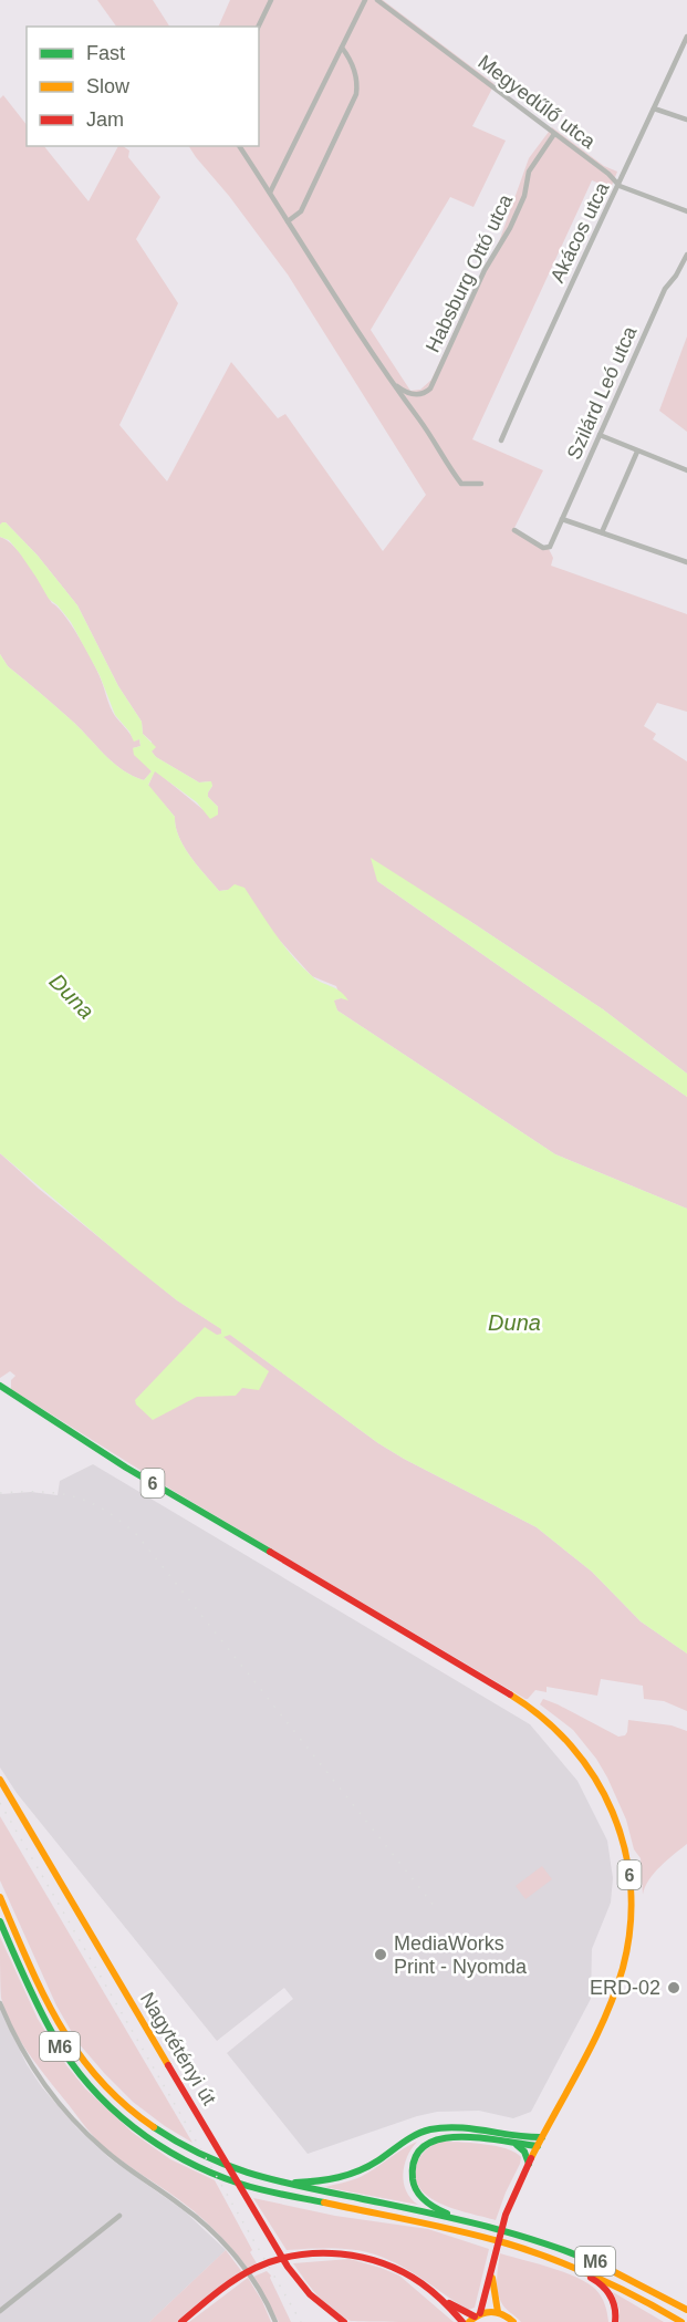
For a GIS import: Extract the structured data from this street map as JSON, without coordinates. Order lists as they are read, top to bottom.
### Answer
{
  "streets": {
    "main road": ["6", "M6", "Nagytétényi út"],
    "street": [
      "Megyedűlő utca",
      "Akácos utca",
      "Habsburg Ottó utca",
      "Szilárd Leó utca"
    ]
  },
  "crossings": [
    ["Megyedűlő utca", "Akácos utca"],
    ["Megyedűlő utca", "Habsburg Ottó utca"]
  ],
  "water": ["Duna"],
  "places": ["MediaWorks Print - Nyomda", "ERD-02"],
  "legend": ["Fast", "Slow", "Jam"]
}
